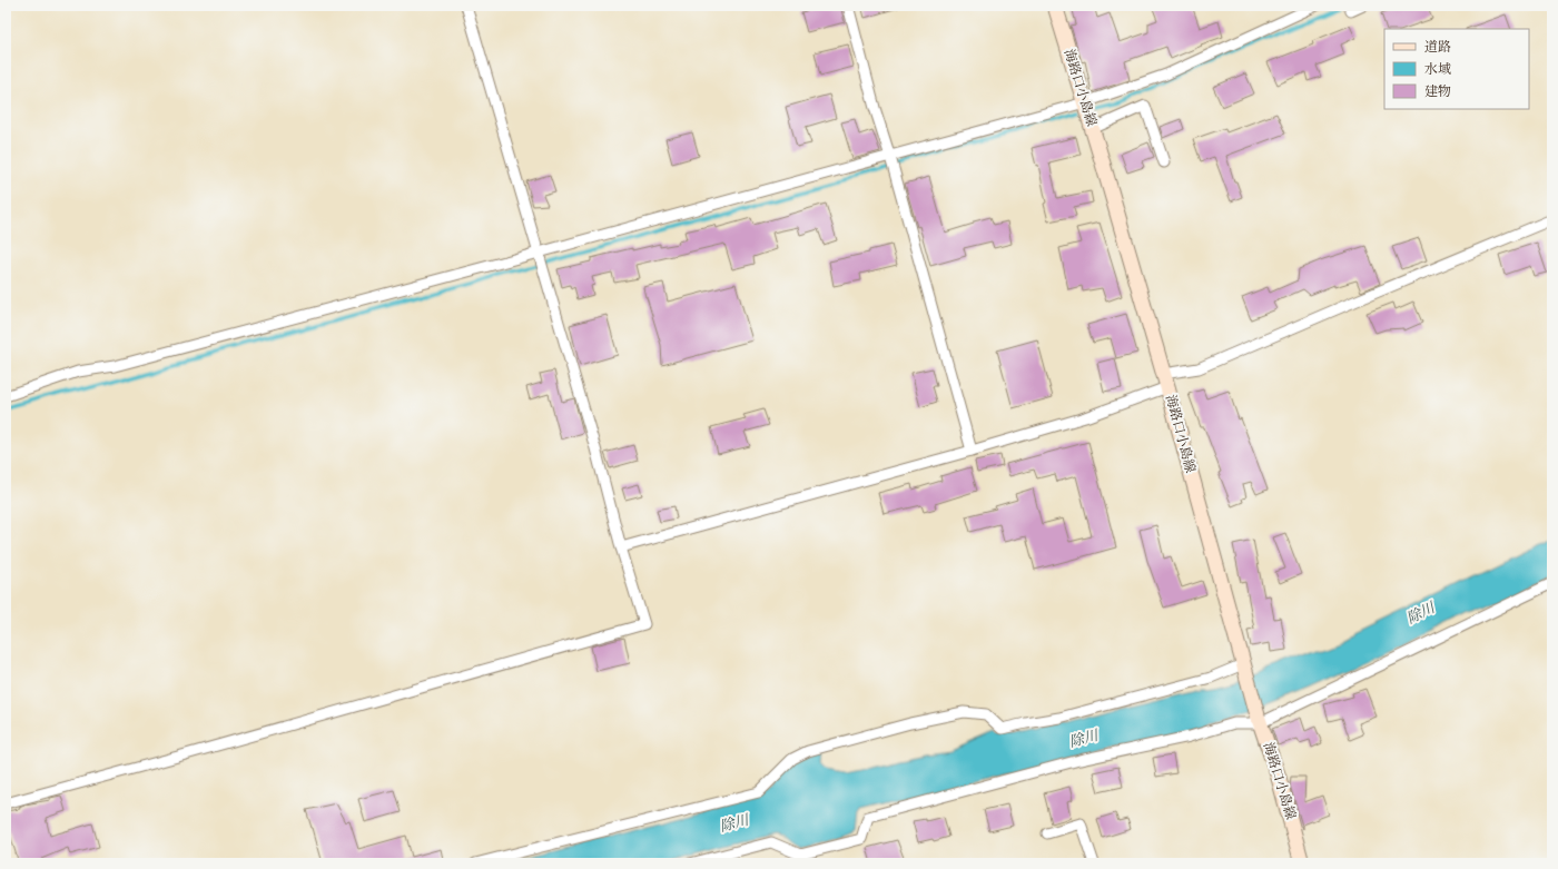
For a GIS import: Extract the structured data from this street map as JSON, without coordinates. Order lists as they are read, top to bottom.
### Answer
{
  "streets": {
    "main road": ["海路口小島線"]
  },
  "water": ["除川"],
  "legend": ["道路", "水域", "建物"]
}
